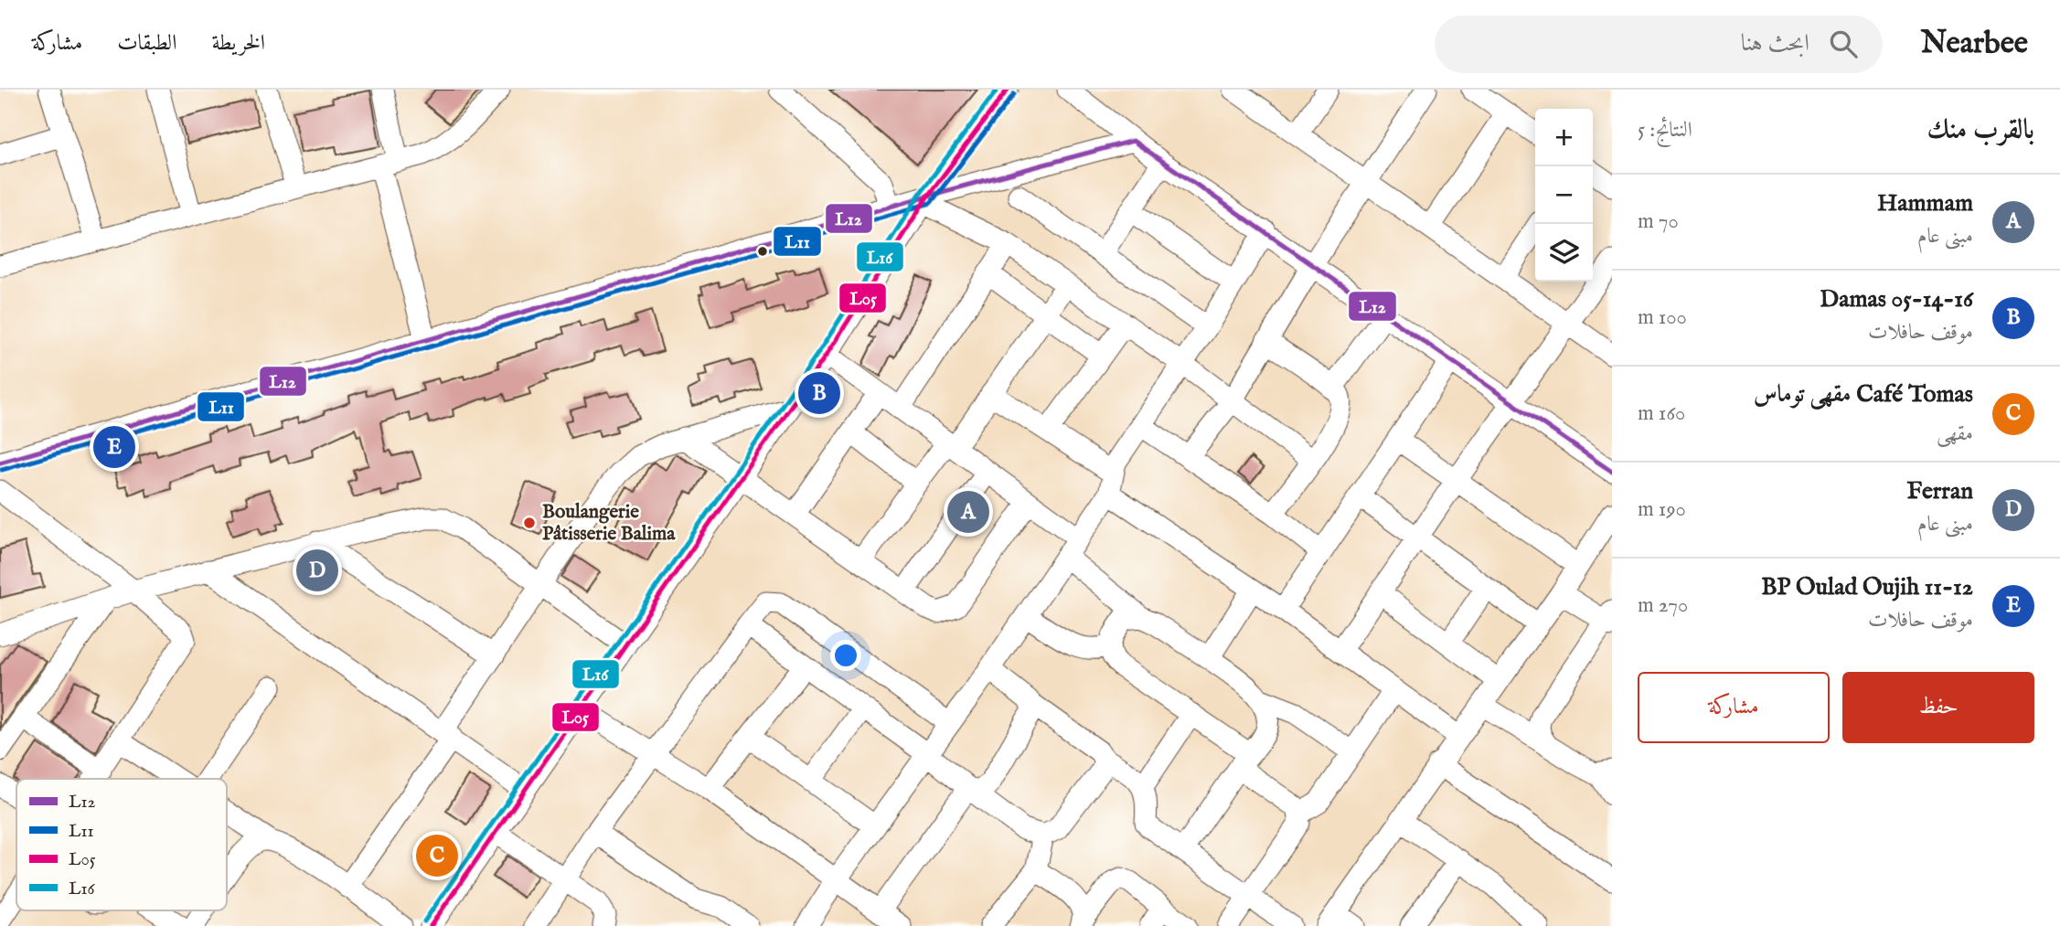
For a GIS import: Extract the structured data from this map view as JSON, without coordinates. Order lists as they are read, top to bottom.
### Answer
{
  "places": ["Boulangerie Pâtisserie Balima"],
  "lines": [
    "transit line L05",
    "transit line L16",
    "transit line L11",
    "transit line L12"
  ],
  "legend": [
    "L12",
    "L11",
    "L05",
    "L16"
  ],
  "page": {
    "header": "Nearbee",
    "search": "ابحث هنا",
    "nav": ["الخريطة", "الطبقات", "مشاركة"],
    "heading": ["بالقرب منك", "النتائج: 5"],
    "map_buttons": ["+", "−"],
    "list": [
      {
        "mark": "A",
        "name": "Hammam",
        "note": "مبنى عام",
        "value": "70 m"
      },
      {
        "mark": "B",
        "name": "05-14-16 Damas",
        "note": "موقف حافلات",
        "value": "100 m"
      },
      {
        "mark": "C",
        "name": "Café Tomas مقهى توماس",
        "note": "مقهى",
        "value": "160 m"
      },
      {
        "mark": "D",
        "name": "Ferran",
        "note": "مبنى عام",
        "value": "190 m"
      },
      {
        "mark": "E",
        "name": "11-12 BP Oulad Oujih",
        "note": "موقف حافلات",
        "value": "270 m"
      }
    ],
    "pins": [
      "B",
      "E",
      "A",
      "D",
      "C"
    ],
    "buttons": ["حفظ", "مشاركة"]
  }
}
